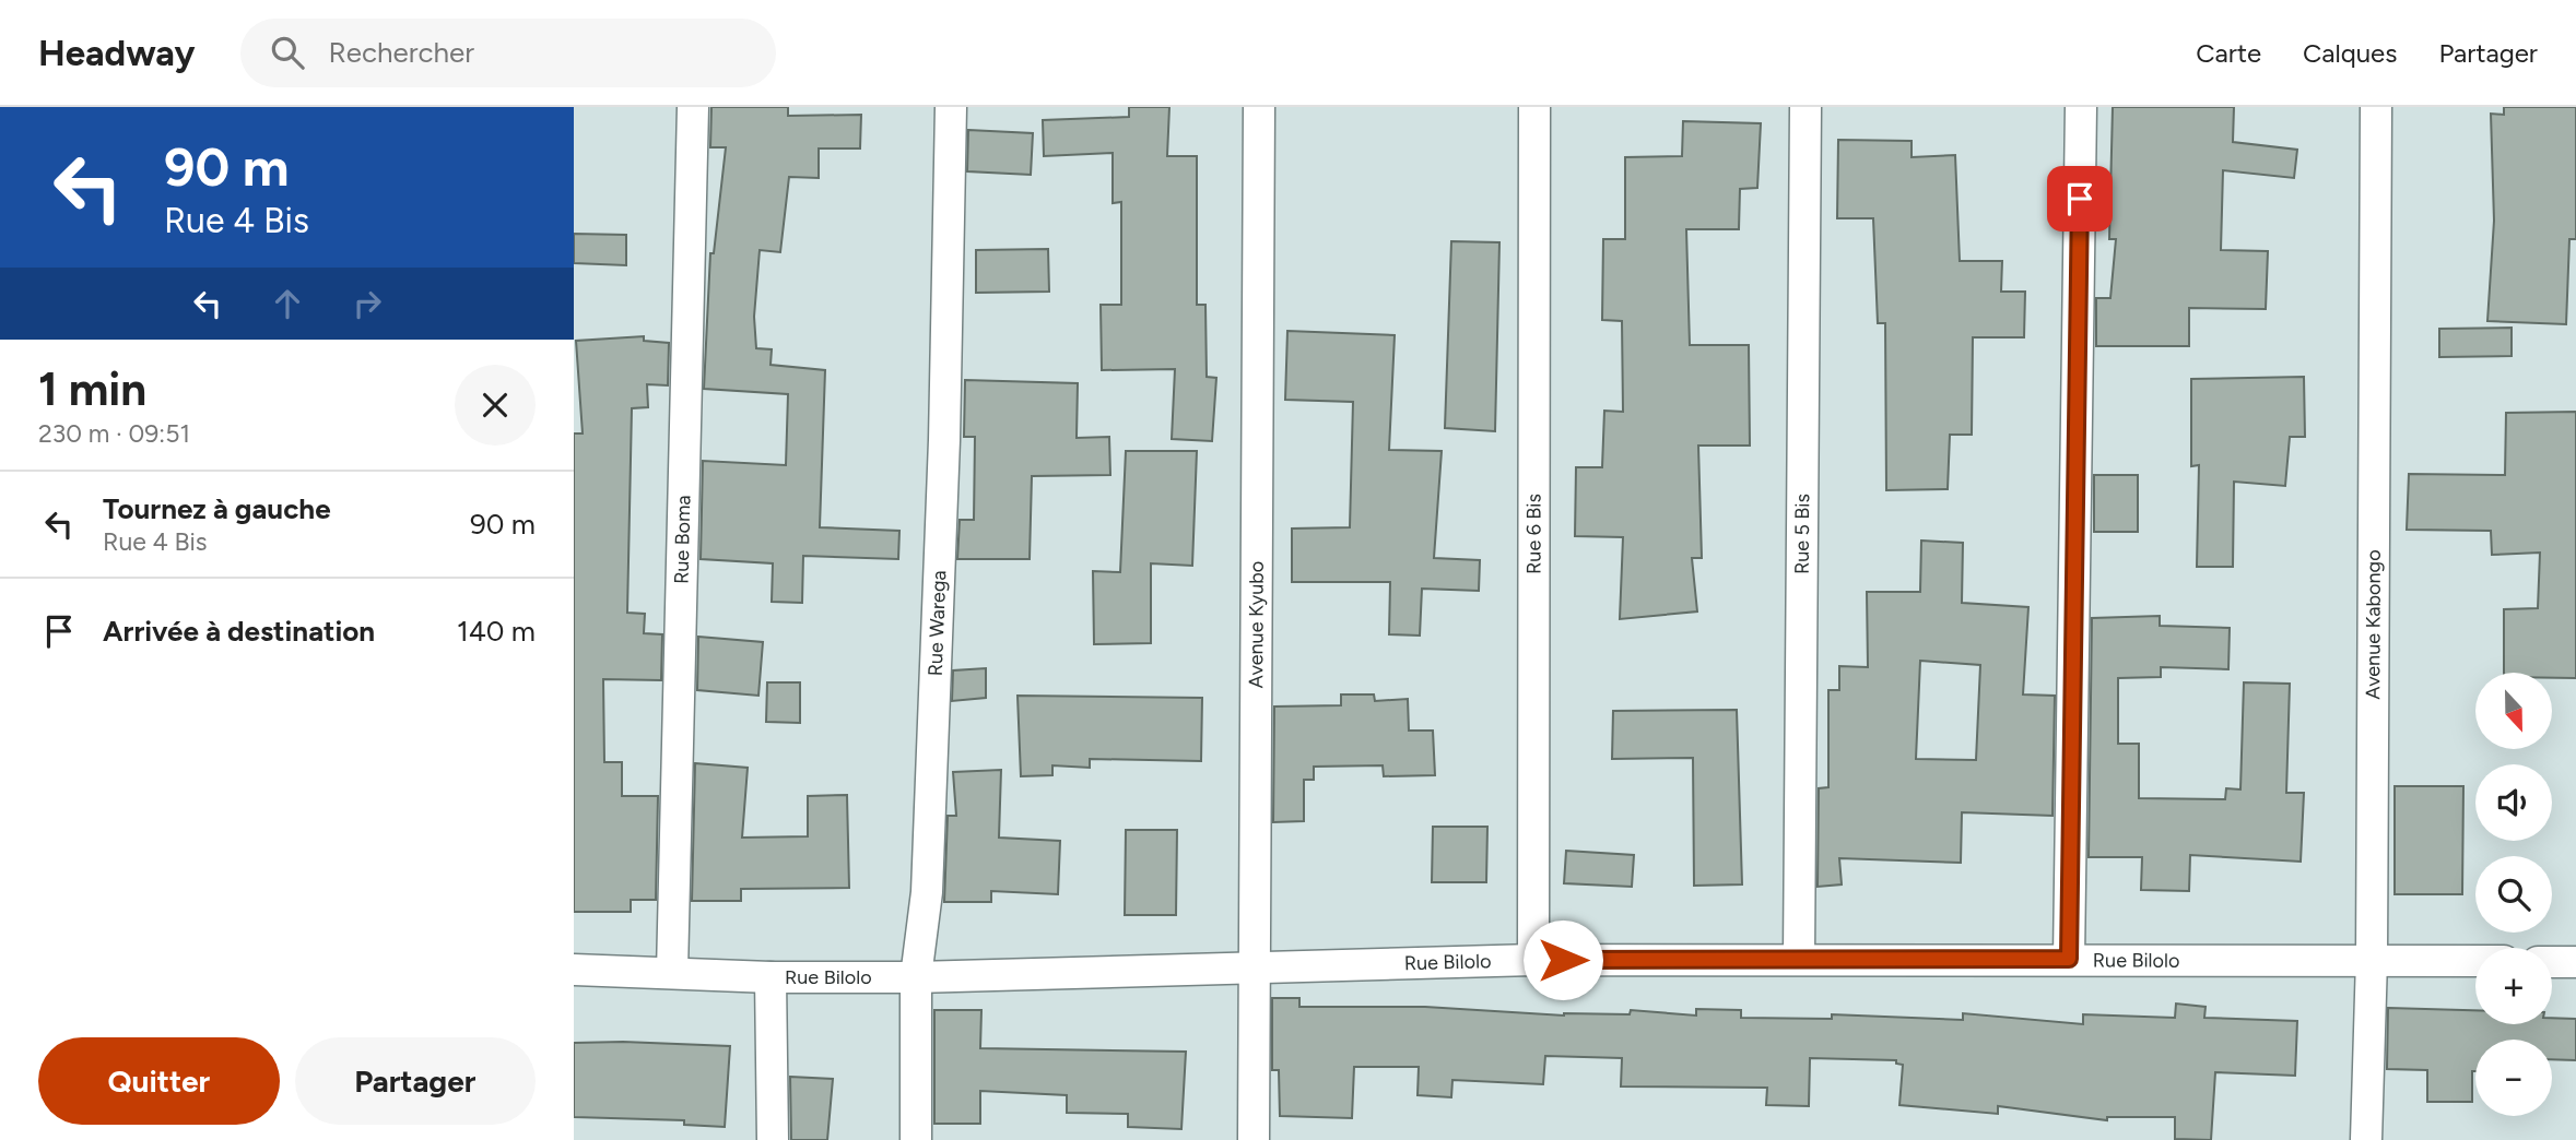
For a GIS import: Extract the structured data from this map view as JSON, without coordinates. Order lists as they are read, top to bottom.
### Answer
{
  "streets": {
    "street": [
      "Rue 6 Bis",
      "Rue 5 Bis",
      "Rue Boma",
      "Rue Warega",
      "Avenue Kyubo",
      "Avenue Kabongo",
      "Rue Bilolo"
    ]
  },
  "crossings": [
    ["Rue 6 Bis", "Rue Bilolo"],
    ["Rue 5 Bis", "Rue Bilolo"],
    ["Rue Boma", "Rue Bilolo"],
    ["Rue Warega", "Rue Bilolo"],
    ["Avenue Kyubo", "Rue Bilolo"],
    ["Avenue Kabongo", "Rue Bilolo"]
  ],
  "north": "bottom",
  "page": {
    "header": "Headway",
    "search": "Rechercher",
    "nav": ["Carte", "Calques", "Partager"],
    "turn": ["90 m", "Rue 4 Bis"],
    "heading": ["1 min", "230 m · 09:51"],
    "list": [
      {
        "name": "Tournez à gauche",
        "note": "Rue 4 Bis",
        "value": "90 m"
      },
      {
        "name": "Arrivée à destination",
        "value": "140 m"
      }
    ],
    "map_buttons": ["+", "−"],
    "buttons": ["Quitter", "Partager"]
  }
}
